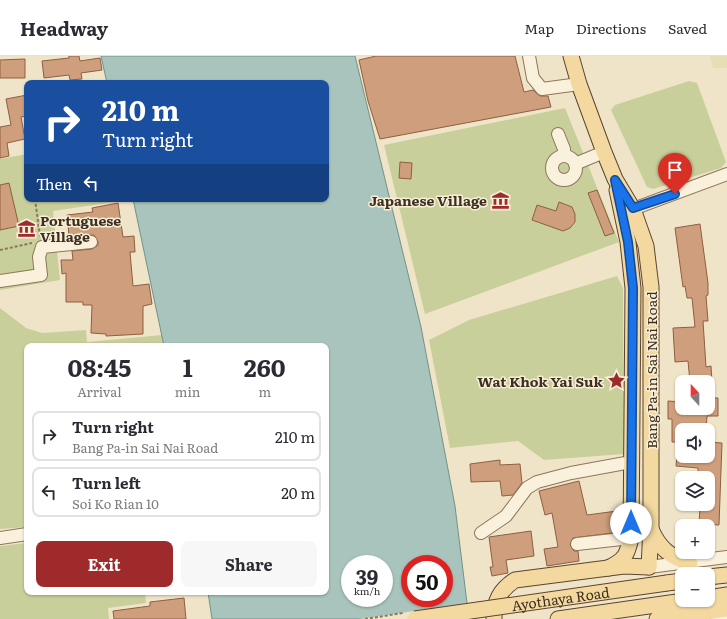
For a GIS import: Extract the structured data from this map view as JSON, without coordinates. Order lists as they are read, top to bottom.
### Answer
{
  "streets": {
    "main road": ["Bang Pa-in Sai Nai Road", "Ayothaya Road"]
  },
  "places": {
    "museum": ["Japanese Village", "Portuguese Village"],
    "place": ["Wat Khok Yai Suk"]
  },
  "north": "top",
  "page": {
    "header": "Headway",
    "nav": ["Map", "Directions", "Saved"],
    "turn": ["210 m", "Turn right"],
    "then": "Then",
    "eta": [
      "08:45",
      "Arrival",
      "1",
      "min",
      "260",
      "m"
    ],
    "map_buttons": ["+", "−"],
    "list": [
      {
        "name": "Turn right",
        "note": "Bang Pa-in Sai Nai Road",
        "value": "210 m"
      },
      {
        "name": "Turn left",
        "note": "Soi Ko Rian 10",
        "value": "20 m"
      }
    ],
    "buttons": ["Exit", "Share"],
    "speed": "39 km/h",
    "limit": "50"
  }
}
